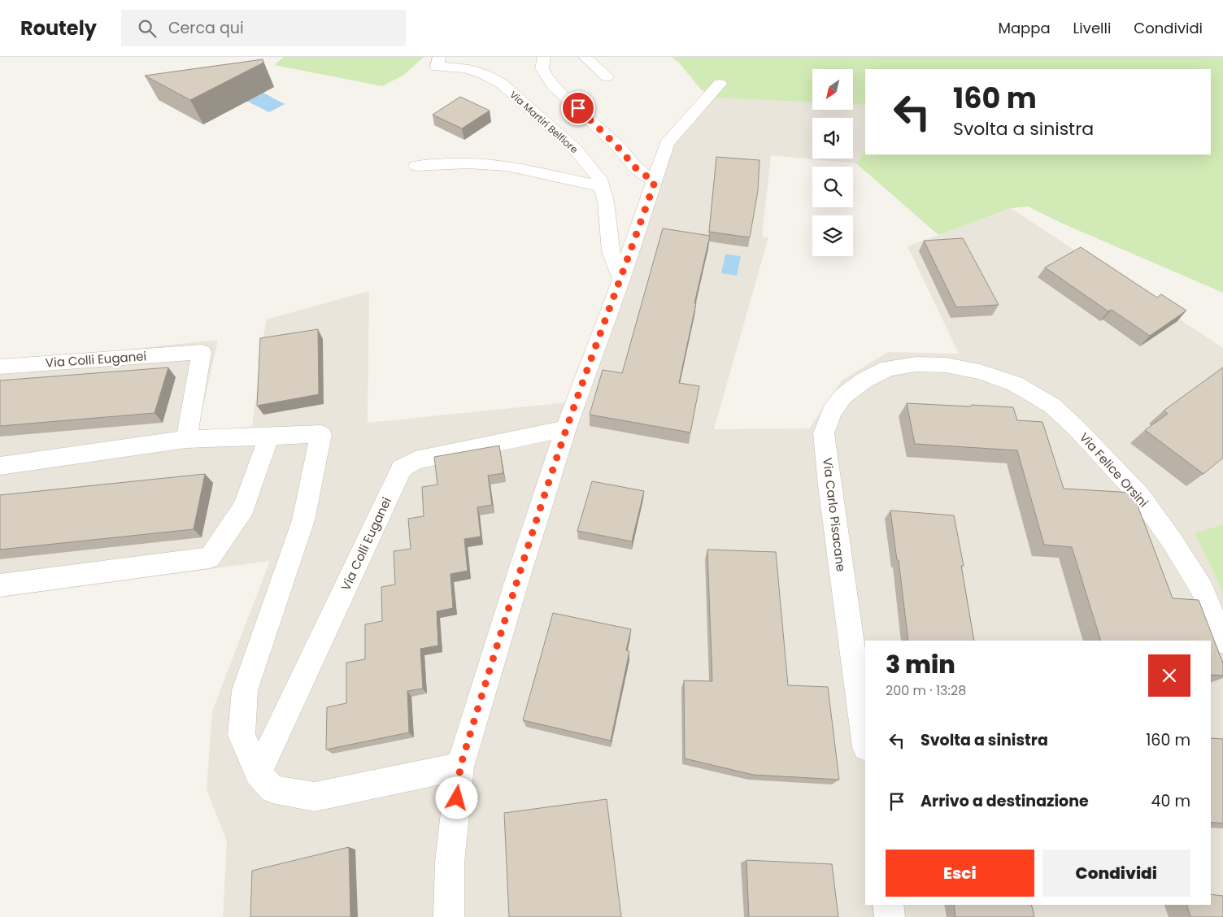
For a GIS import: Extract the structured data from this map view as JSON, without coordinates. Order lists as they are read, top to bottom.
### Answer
{
  "streets": {
    "street": [
      "Via Martiri Belfiore",
      "Via Colli Euganei",
      "Via Felice Orsini",
      "Via Carlo Pisacane"
    ]
  },
  "crossings": [
    ["Via Felice Orsini", "Via Carlo Pisacane"]
  ],
  "north": "bottom left",
  "page": {
    "header": "Routely",
    "search": "Cerca qui",
    "nav": ["Mappa", "Livelli", "Condividi"],
    "turn": ["160 m", "Svolta a sinistra"],
    "heading": ["3 min", "200 m · 13:28"],
    "list": [
      {
        "name": "Svolta a sinistra",
        "value": "160 m"
      },
      {
        "name": "Arrivo a destinazione",
        "value": "40 m"
      }
    ],
    "buttons": ["Esci", "Condividi"]
  }
}
